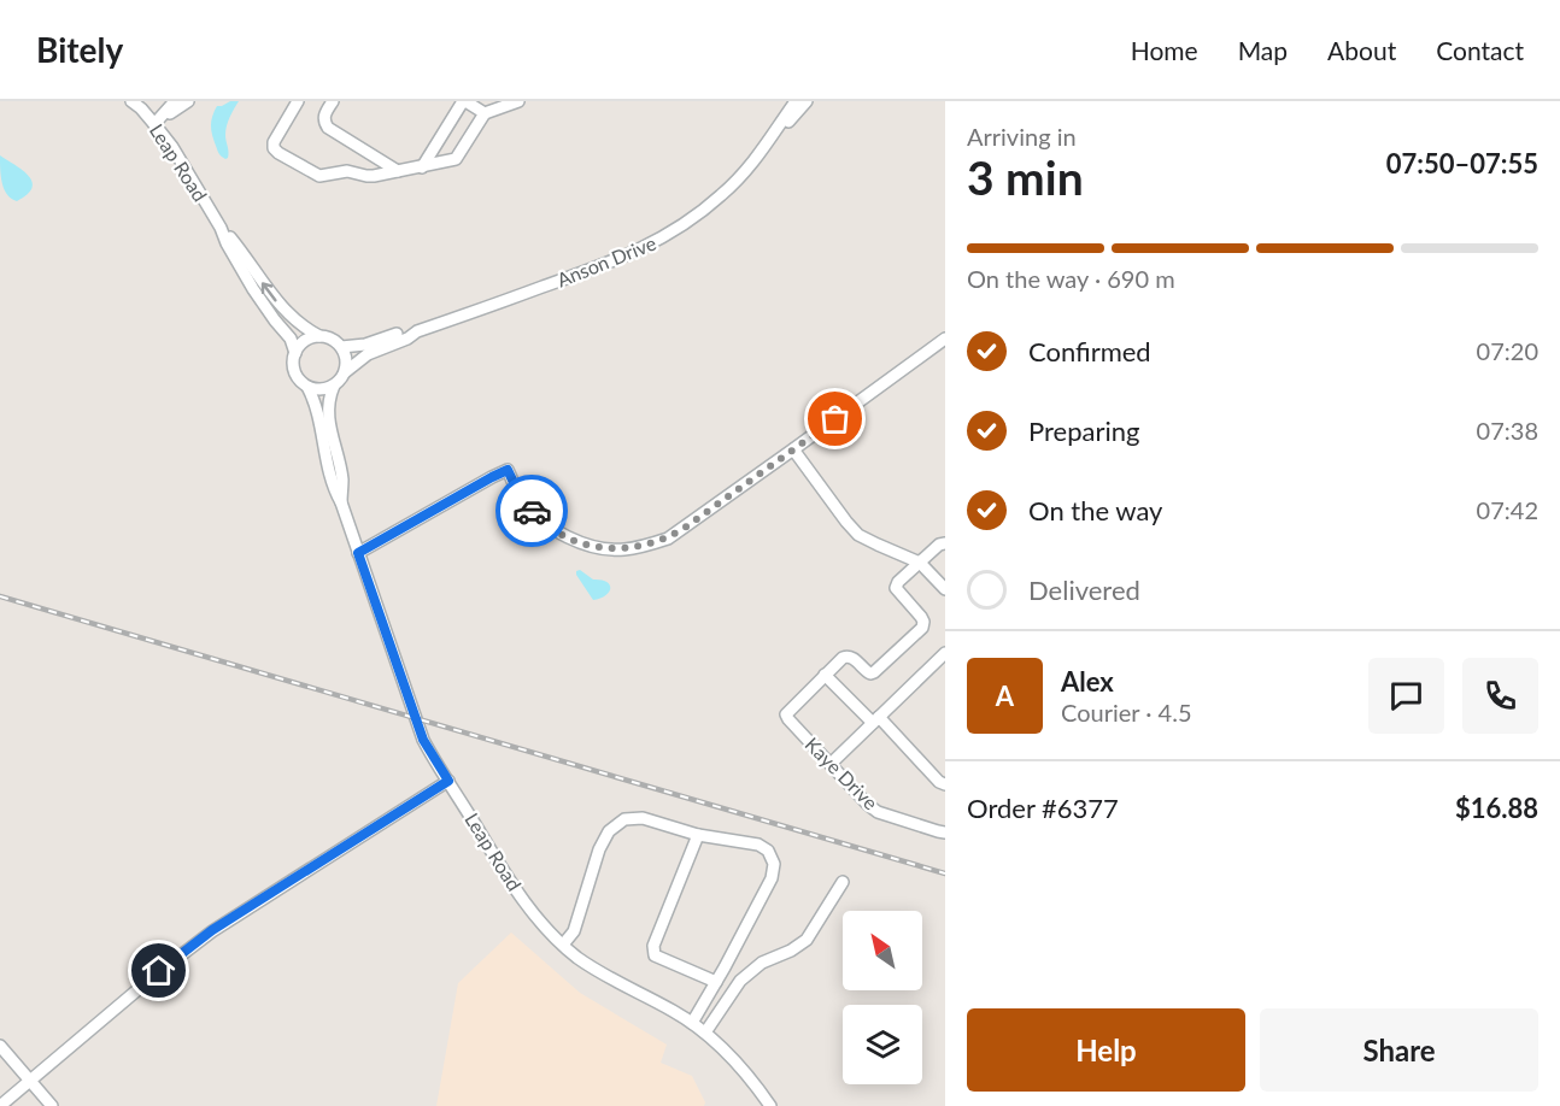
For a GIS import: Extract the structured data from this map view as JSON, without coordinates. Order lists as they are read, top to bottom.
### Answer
{
  "streets": {
    "street": ["Leap Road", "Anson Drive", "Kaye Drive"]
  },
  "crossings": [
    ["Leap Road", "Anson Drive"]
  ],
  "north": "top left",
  "page": {
    "header": "Bitely",
    "nav": [
      "Home",
      "Map",
      "About",
      "Contact"
    ],
    "heading": ["3 min", "Arriving in", "07:50–07:55"],
    "panel": [
      "Alex",
      "Courier · 4.5",
      "Order #6377",
      "$16.88"
    ],
    "bar": "On the way · 690 m",
    "list": [
      ["Confirmed", "07:20"],
      ["Preparing", "07:38"],
      ["On the way", "07:42"],
      "Delivered"
    ],
    "round": "A",
    "buttons": ["Help", "Share"]
  }
}
